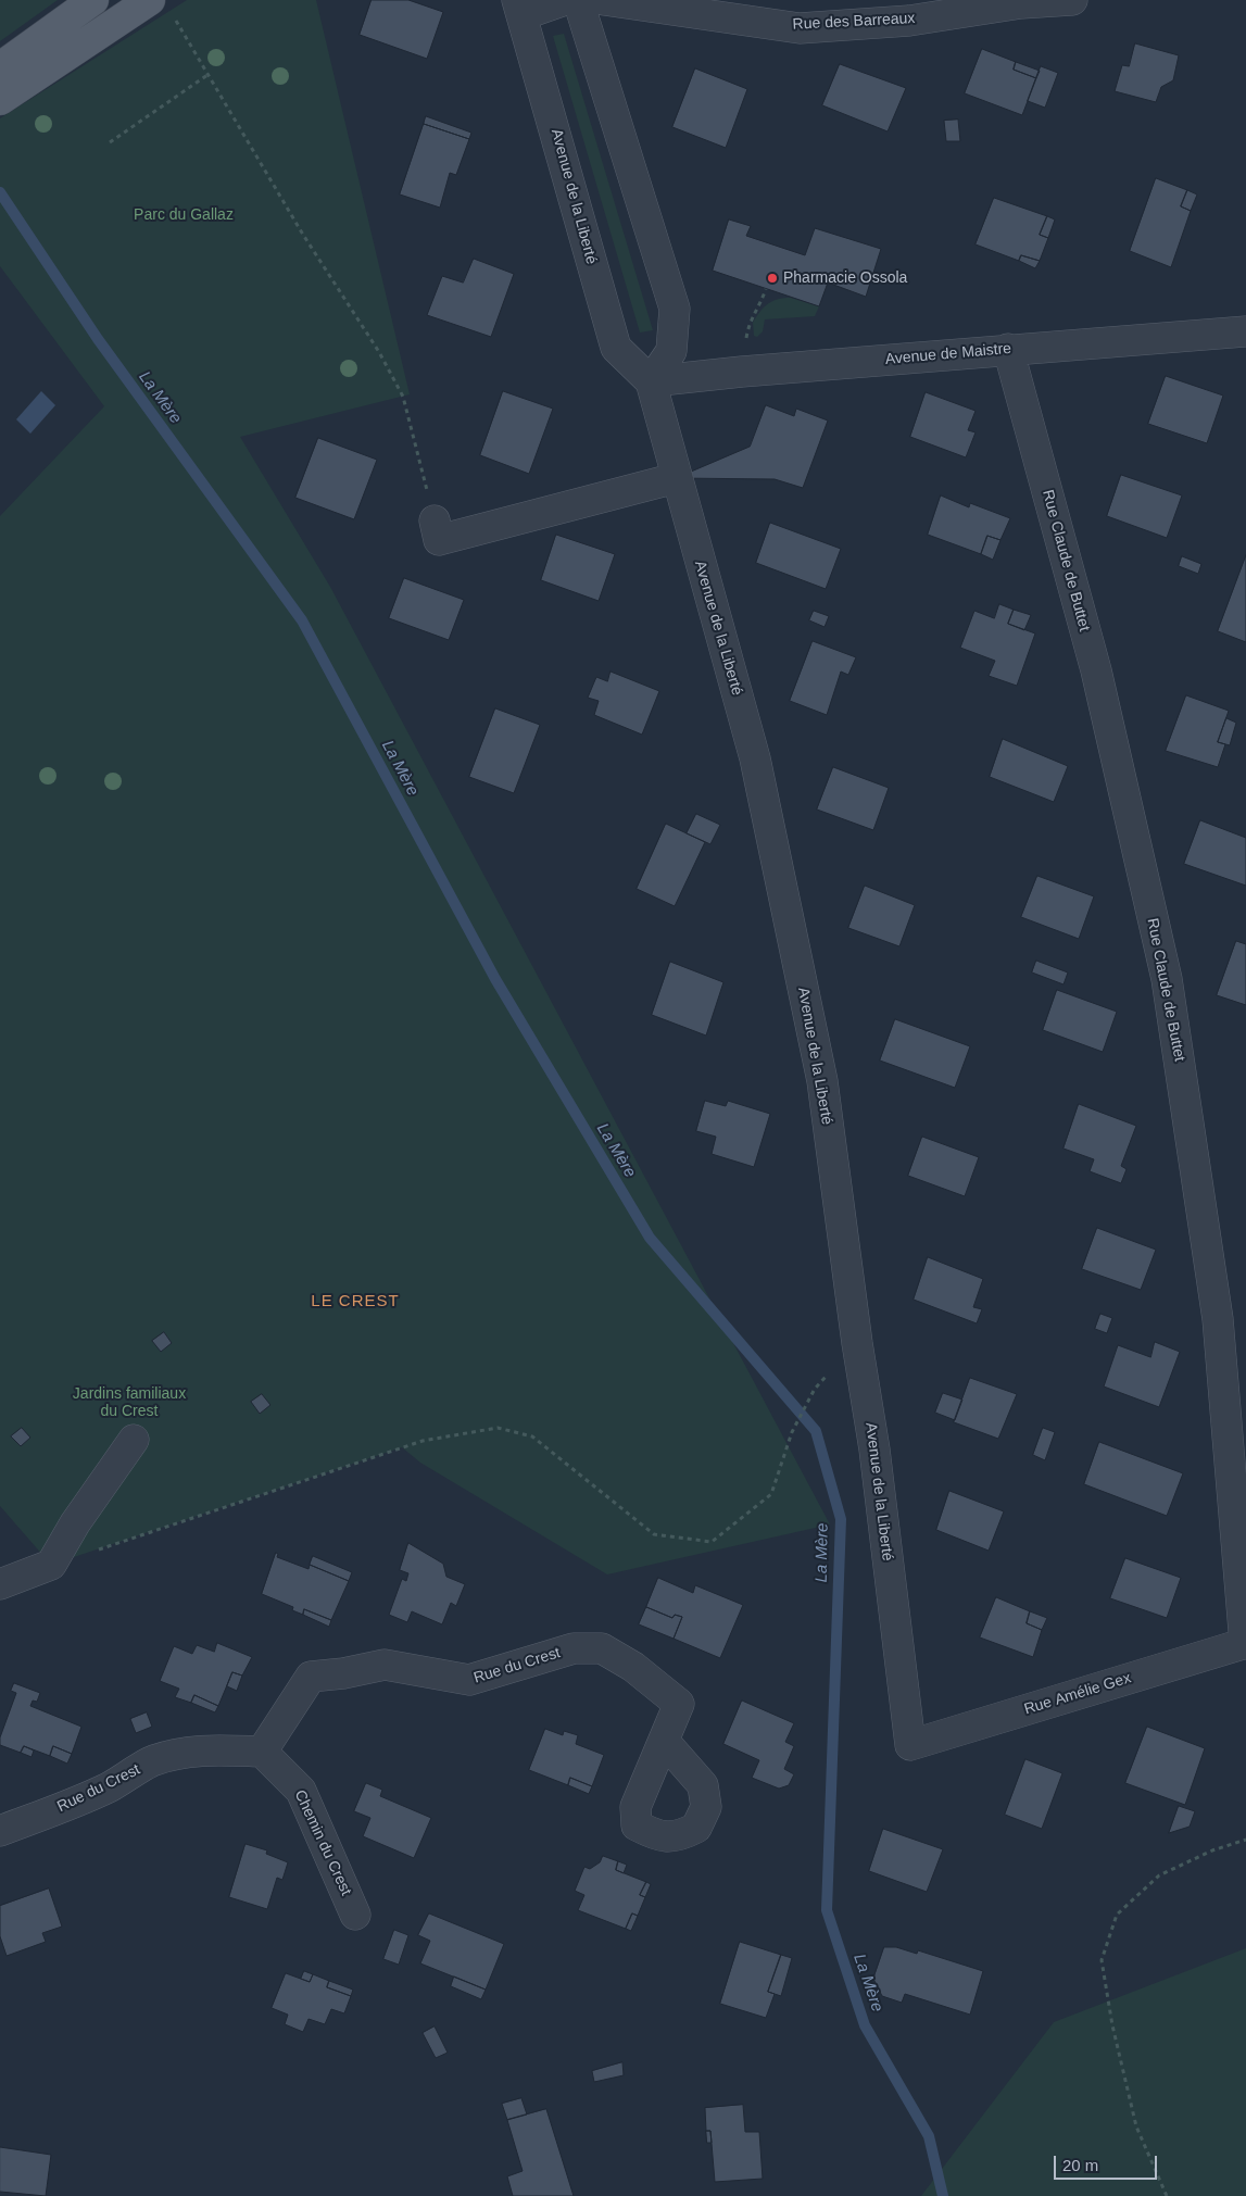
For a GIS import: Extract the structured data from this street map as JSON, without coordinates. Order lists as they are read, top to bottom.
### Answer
{
  "streets": {
    "street": [
      "Rue des Barreaux",
      "Avenue de la Liberté",
      "Avenue de Maistre",
      "Rue Claude de Buttet",
      "Rue du Crest",
      "Rue Amélie Gex",
      "Chemin du Crest"
    ]
  },
  "crossings": [
    ["Avenue de la Liberté", "Avenue de Maistre"],
    ["Avenue de la Liberté", "Rue Amélie Gex"],
    ["Avenue de Maistre", "Rue Claude de Buttet"],
    ["Rue Claude de Buttet", "Rue Amélie Gex"],
    ["Rue du Crest", "Chemin du Crest"]
  ],
  "districts": ["LE CREST"],
  "water": ["La Mère"],
  "parks": ["Parc du Gallaz", "Jardins familiaux du Crest"],
  "places": ["Pharmacie Ossola"],
  "scale_bar": "20 m"
}
